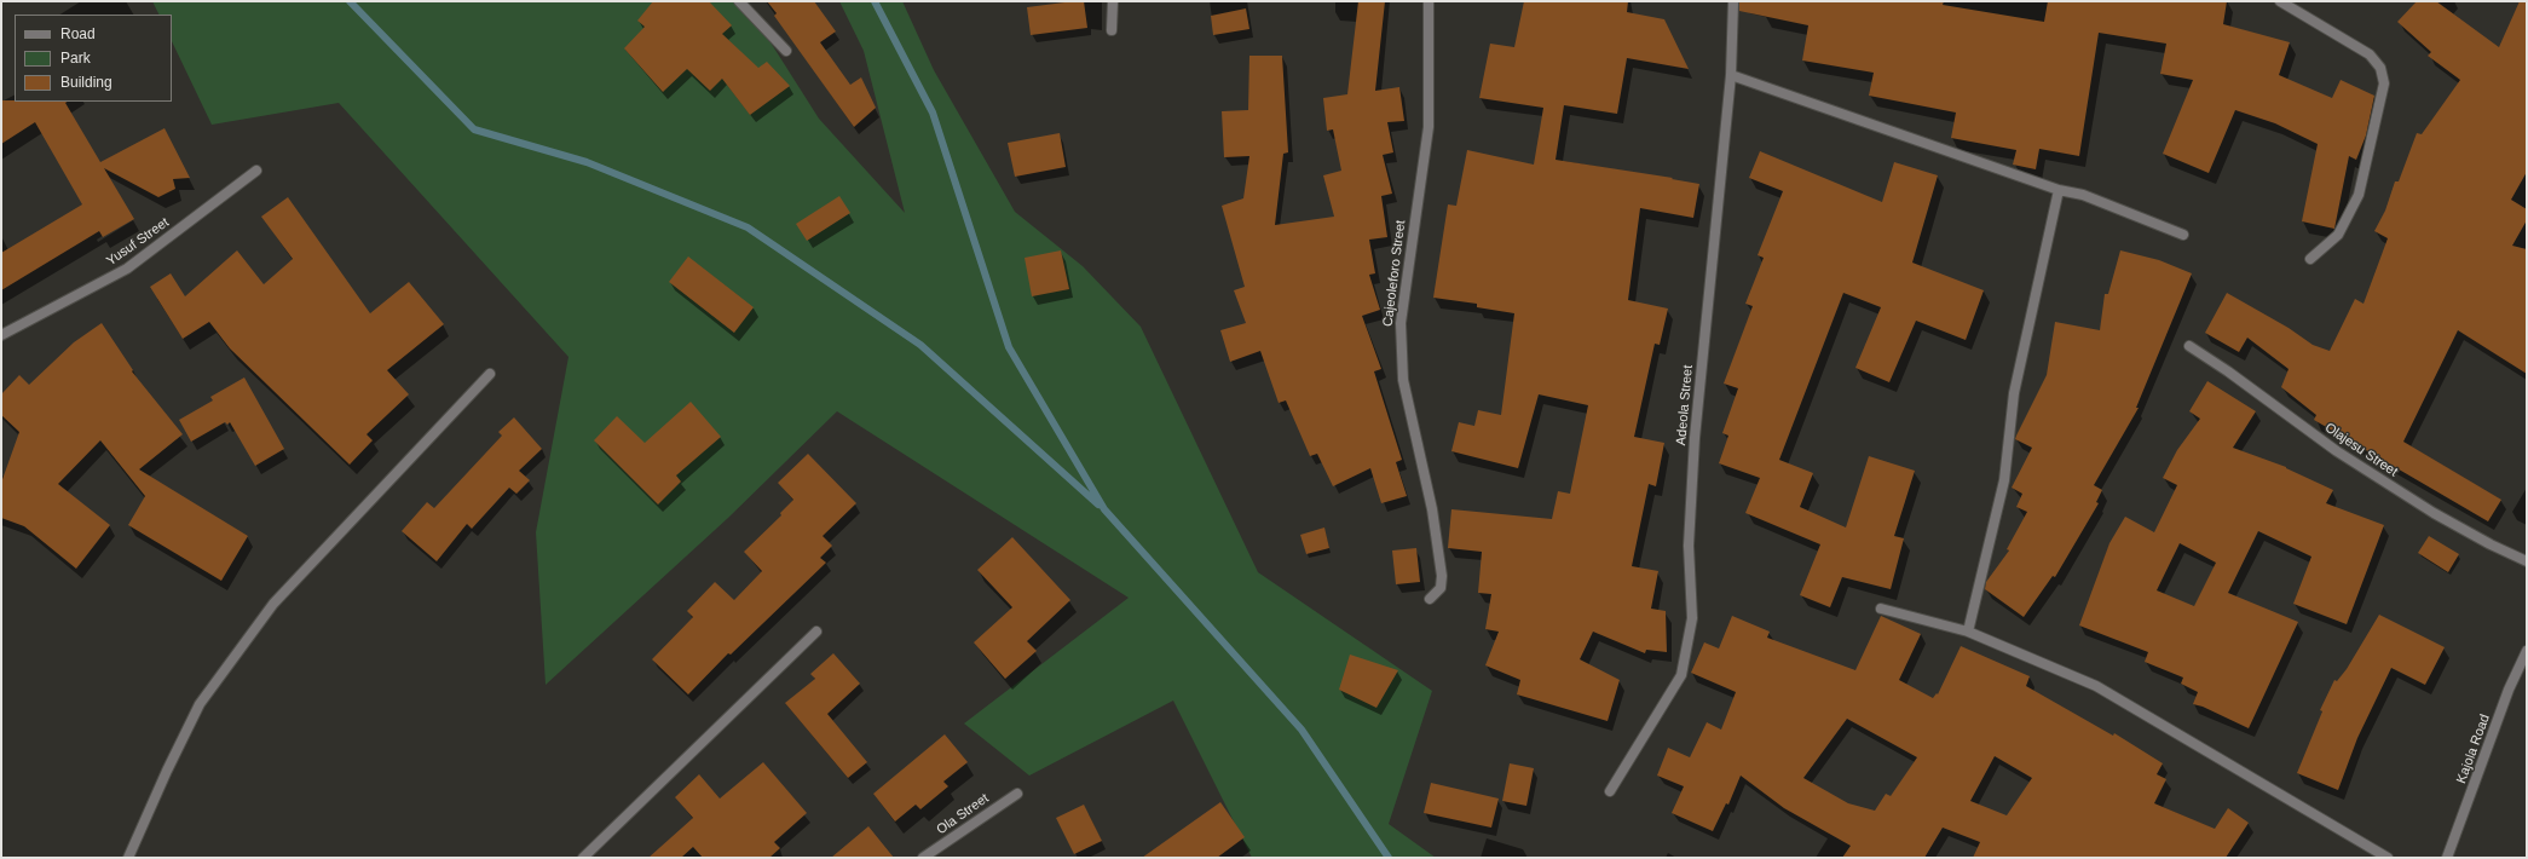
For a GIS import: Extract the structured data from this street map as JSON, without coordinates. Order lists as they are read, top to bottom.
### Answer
{
  "streets": {
    "street": [
      "Yusuf Street",
      "Cajeoleforo Street",
      "Adeola Street",
      "Olajesu Street",
      "Kajola Road",
      "Ola Street"
    ]
  },
  "legend": ["Road", "Park", "Building"]
}
